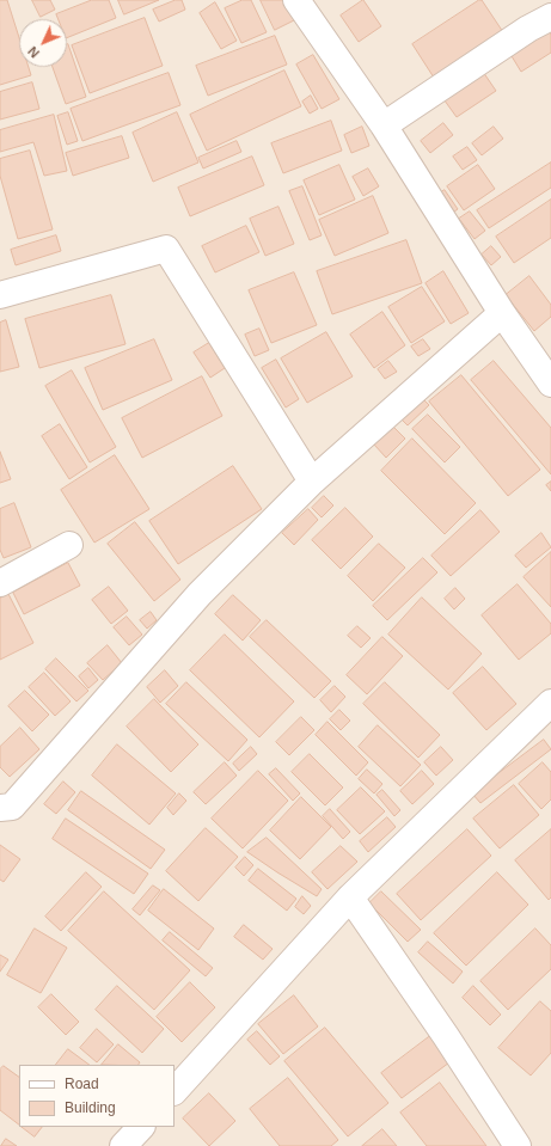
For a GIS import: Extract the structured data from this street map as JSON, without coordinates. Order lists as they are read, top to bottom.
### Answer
{
  "legend": ["Road", "Building"],
  "north": "bottom left"
}
